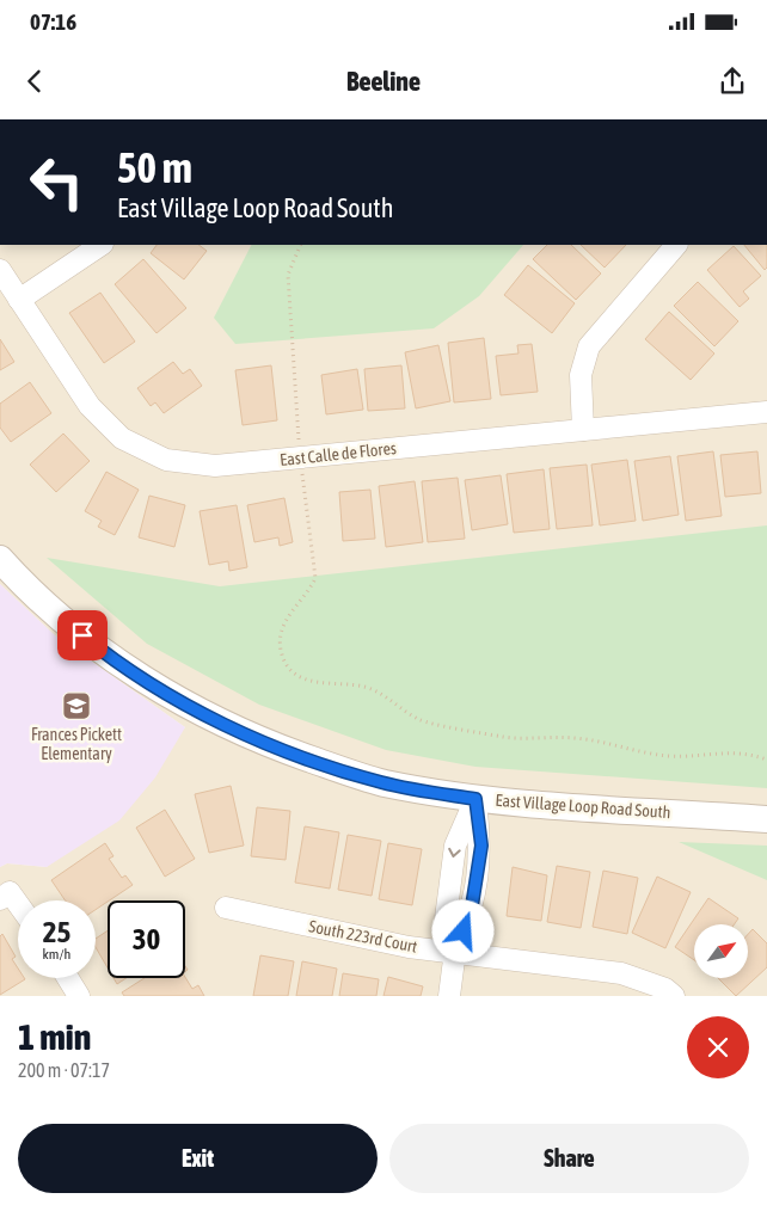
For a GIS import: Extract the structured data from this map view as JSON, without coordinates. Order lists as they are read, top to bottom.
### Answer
{
  "streets": {
    "street": ["East Calle de Flores", "East Village Loop Road South", "South 223rd Court"]
  },
  "places": {
    "school or university": ["Frances Pickett Elementary"]
  },
  "north": "top right",
  "page": {
    "status": "07:16",
    "header": "Beeline",
    "turn": ["50 m", "East Village Loop Road South"],
    "speed": "25 km/h",
    "limit": "30",
    "heading": ["1 min", "200 m · 07:17"],
    "buttons": ["Exit", "Share"]
  }
}
